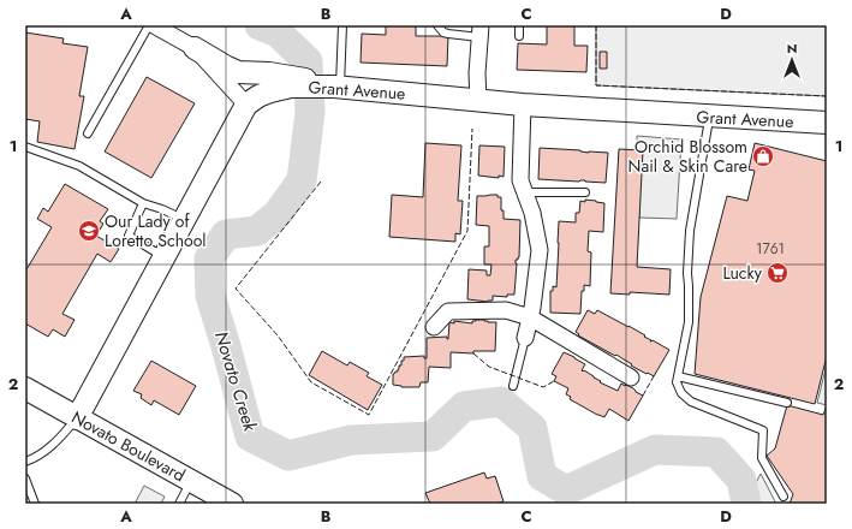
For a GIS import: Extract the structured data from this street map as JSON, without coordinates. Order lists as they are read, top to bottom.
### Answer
{
  "streets": {
    "street": ["Grant Avenue", "Novato Boulevard"]
  },
  "water": ["Novato Creek"],
  "places": {
    "shop": ["Orchid Blossom Nail & Skin Care"],
    "school or university": ["Our Lady of Loretto School"],
    "supermarket": ["Lucky"]
  },
  "house_numbers": ["1761"],
  "north": "top",
  "grid": {
    "columns": [
      "A",
      "B",
      "C",
      "D"
    ],
    "rows": ["1", "2"]
  }
}
